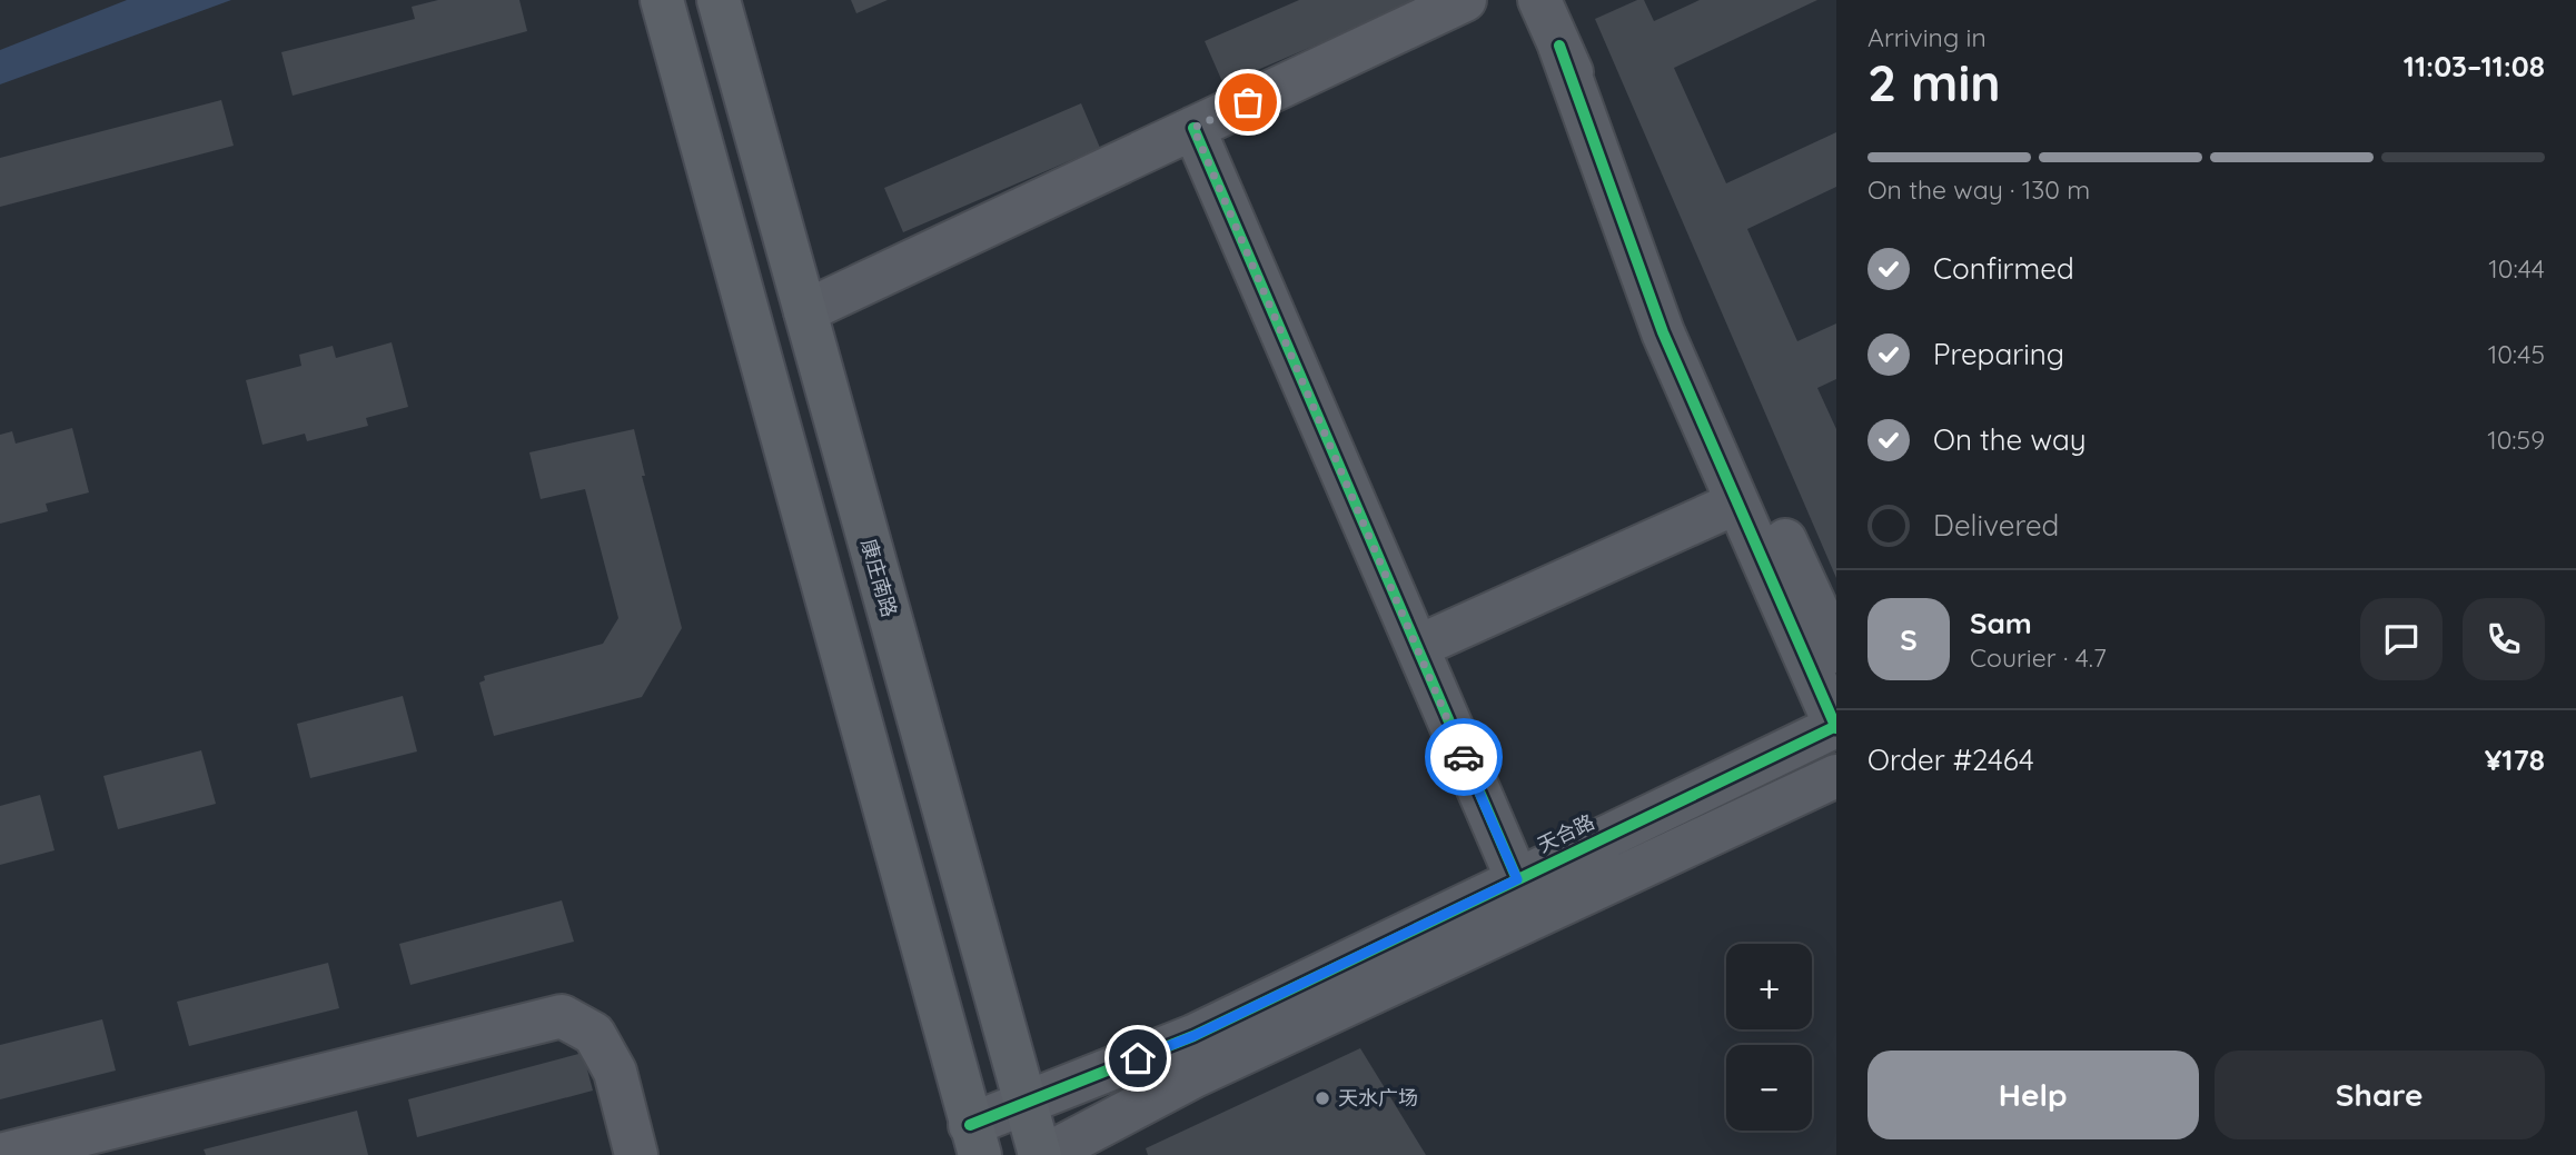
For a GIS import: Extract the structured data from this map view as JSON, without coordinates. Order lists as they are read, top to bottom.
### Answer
{
  "streets": {
    "main road": ["康庄南路"],
    "street": ["天合路"]
  },
  "crossings": [
    ["康庄南路", "天合路"]
  ],
  "places": ["天水广场"],
  "page": {
    "heading": ["2 min", "Arriving in", "11:03–11:08"],
    "panel": [
      "Sam",
      "Courier · 4.7",
      "Order #2464",
      "¥178"
    ],
    "bar": "On the way · 130 m",
    "list": [
      ["Confirmed", "10:44"],
      ["Preparing", "10:45"],
      ["On the way", "10:59"],
      "Delivered"
    ],
    "round": "S",
    "map_buttons": ["+", "−"],
    "buttons": ["Help", "Share"]
  }
}
